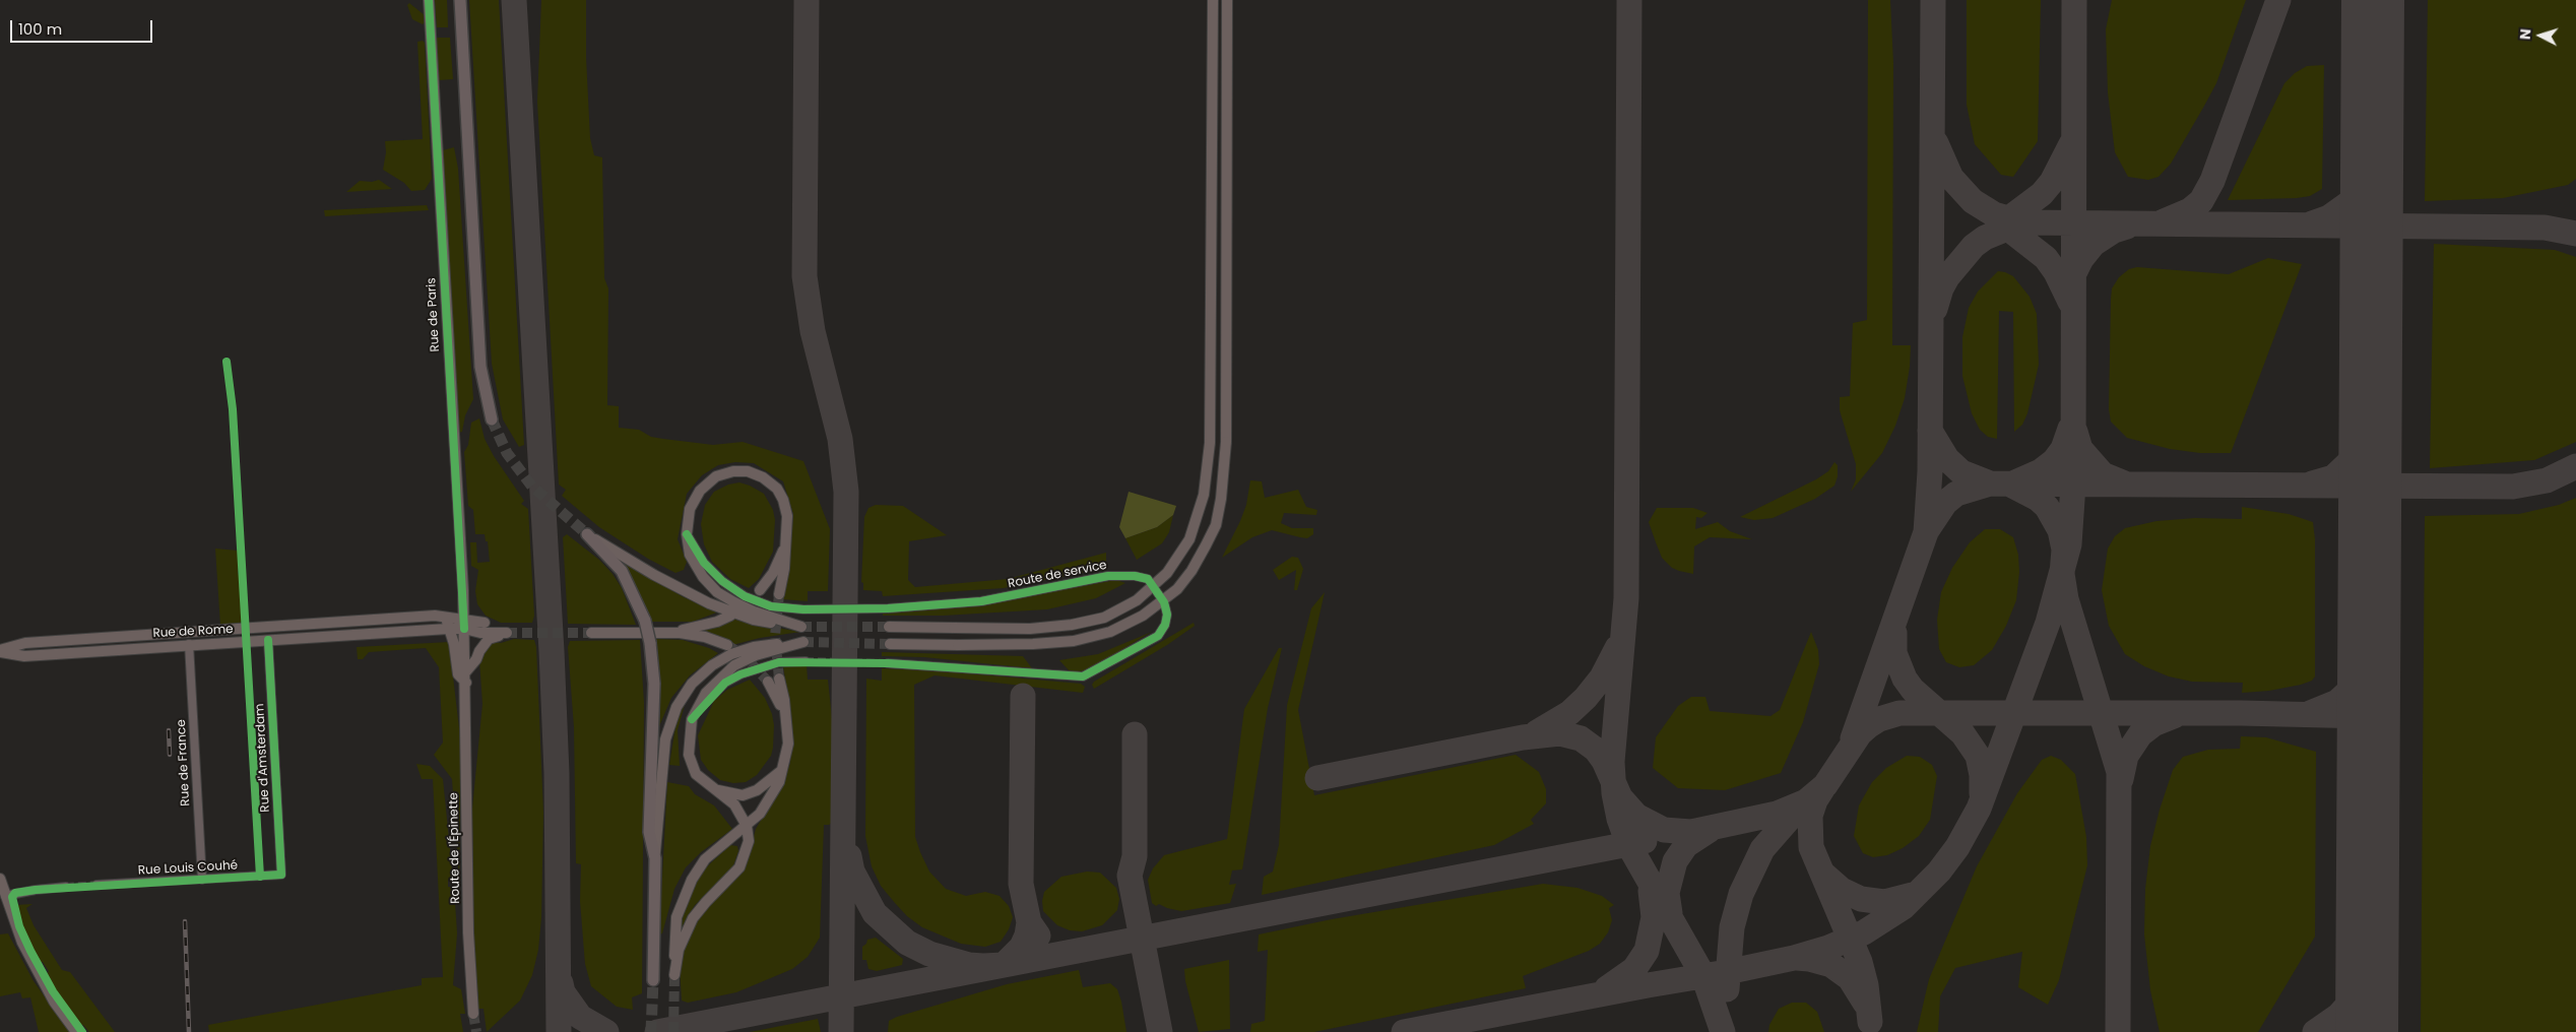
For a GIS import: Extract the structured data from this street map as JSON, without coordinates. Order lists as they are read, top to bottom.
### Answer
{
  "streets": {
    "main road": ["Rue de Paris", "Rue de Rome", "Route de l'Épinette"],
    "street": [
      "Route de service",
      "Rue d'Amsterdam",
      "Rue de France",
      "Rue Louis Couhé"
    ]
  },
  "crossings": [
    ["Rue de Paris", "Rue de Rome"],
    ["Rue de Paris", "Route de l'Épinette"],
    ["Rue de Rome", "Rue d'Amsterdam"],
    ["Rue de Rome", "Rue de France"],
    ["Rue de Rome", "Route de l'Épinette"],
    ["Rue d'Amsterdam", "Rue Louis Couhé"],
    ["Rue de France", "Rue Louis Couhé"]
  ],
  "scale_bar": "100 m",
  "north": "left"
}
